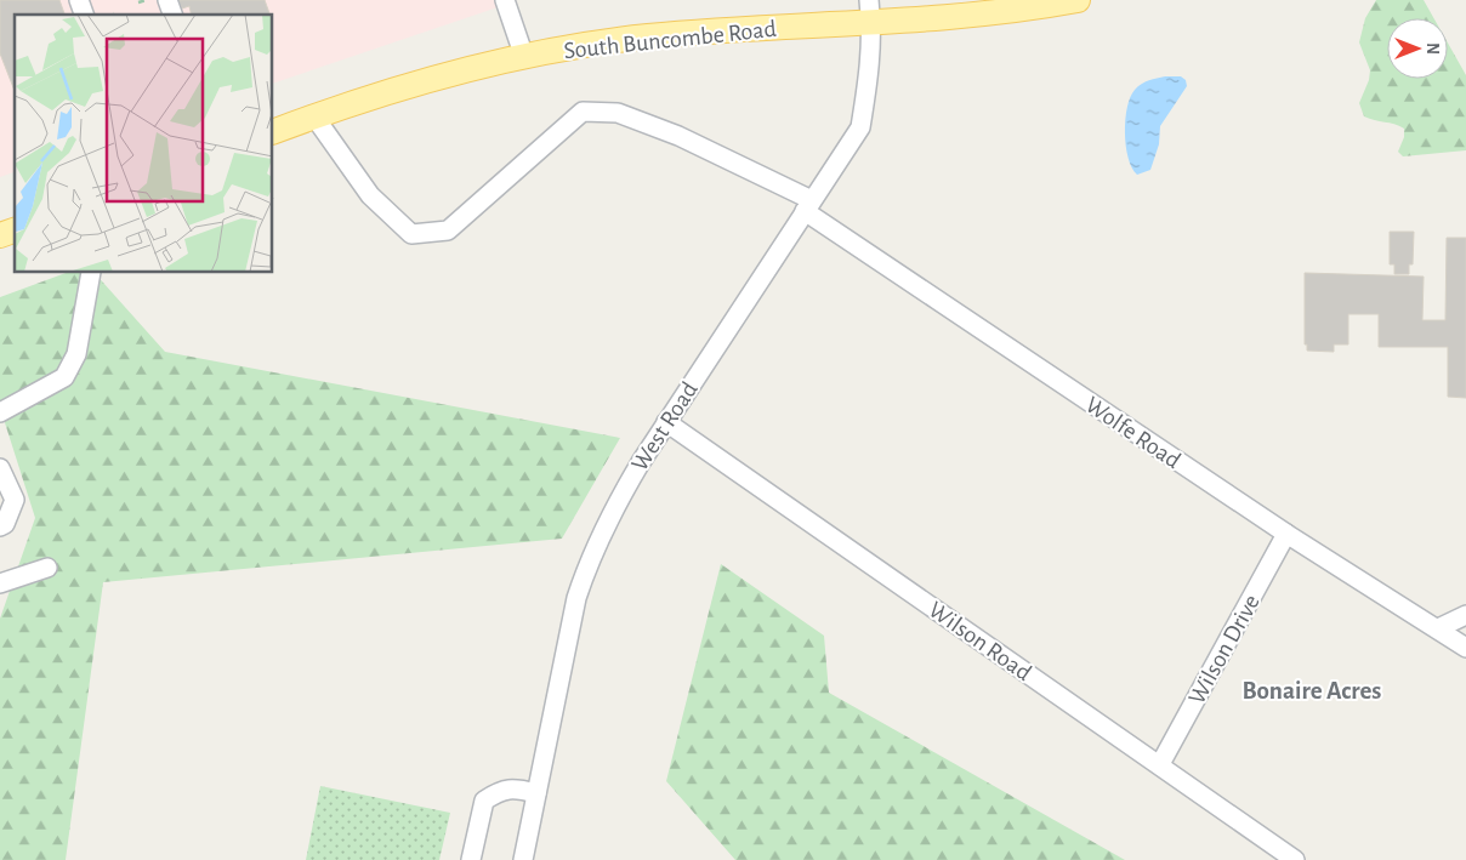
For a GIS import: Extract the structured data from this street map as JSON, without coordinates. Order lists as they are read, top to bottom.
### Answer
{
  "streets": {
    "main road": ["South Buncombe Road"],
    "street": [
      "West Road",
      "Wolfe Road",
      "Wilson Road",
      "Wilson Drive"
    ]
  },
  "crossings": [
    ["South Buncombe Road", "West Road"],
    ["South Buncombe Road", "Wolfe Road"],
    ["West Road", "Wolfe Road"],
    ["West Road", "Wilson Road"],
    ["Wolfe Road", "Wilson Drive"],
    ["Wilson Road", "Wilson Drive"]
  ],
  "districts": ["Bonaire Acres"],
  "north": "right"
}
